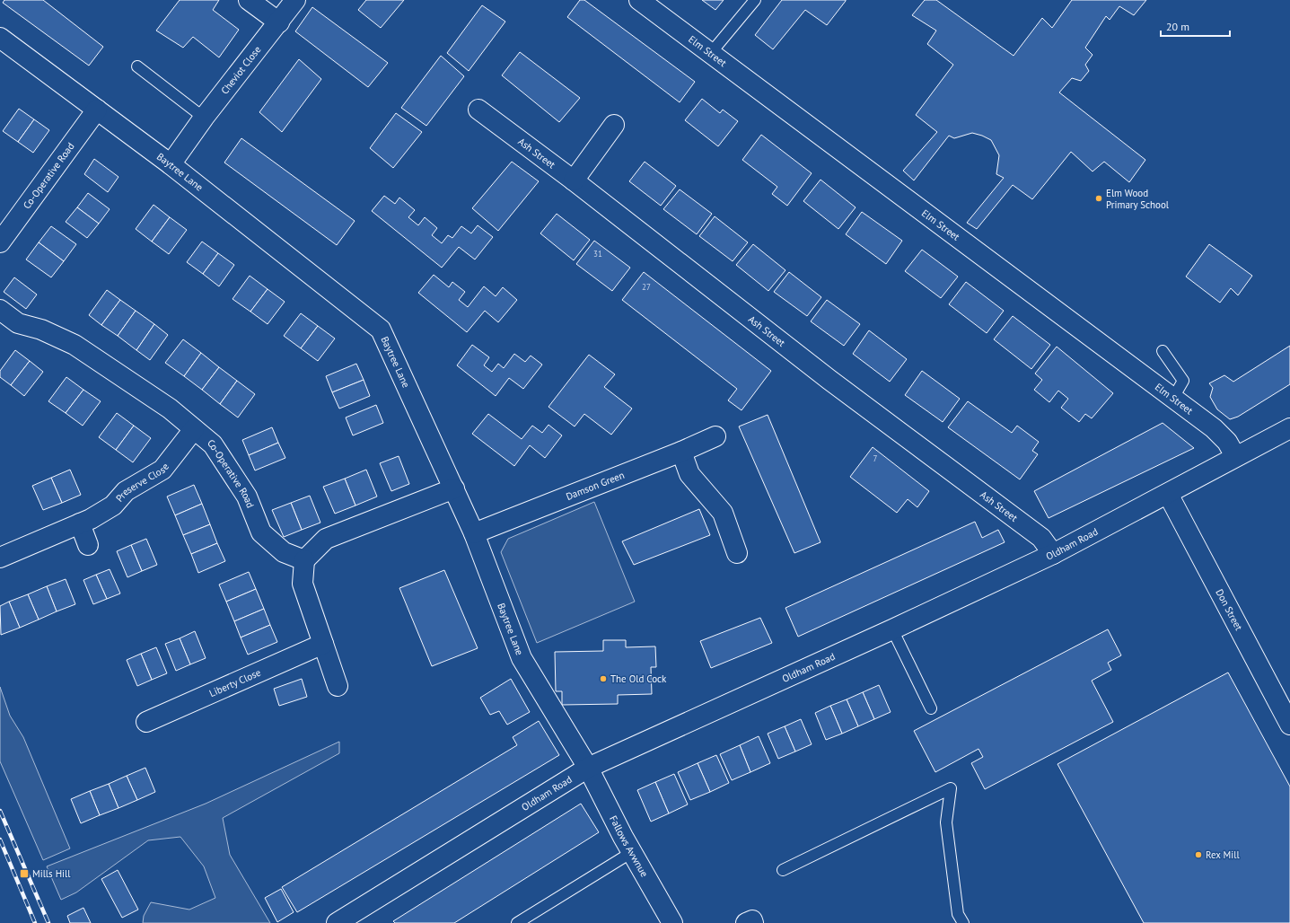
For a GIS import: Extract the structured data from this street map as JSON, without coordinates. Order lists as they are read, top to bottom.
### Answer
{
  "streets": {
    "street": [
      "Elm Street",
      "Cheviot Close",
      "Ash Street",
      "Baytree Lane",
      "Co-Operative Road",
      "Preserve Close",
      "Damson Green",
      "Oldham Road",
      "Don Street",
      "Liberty Close",
      "Fallows Avwnue"
    ]
  },
  "crossings": [
    ["Elm Street", "Oldham Road"],
    ["Cheviot Close", "Baytree Lane"],
    ["Ash Street", "Oldham Road"],
    ["Baytree Lane", "Co-Operative Road"],
    ["Baytree Lane", "Damson Green"],
    ["Baytree Lane", "Oldham Road"],
    ["Baytree Lane", "Fallows Avwnue"],
    ["Co-Operative Road", "Preserve Close"],
    ["Oldham Road", "Don Street"],
    ["Oldham Road", "Fallows Avwnue"]
  ],
  "places": {
    "other": ["Elm Wood Primary School", "The Old Cock", "Rex Mill"],
    "transit": ["Mills Hill"]
  },
  "house_numbers": ["31", "27", "7"],
  "scale_bar": "20 m"
}
